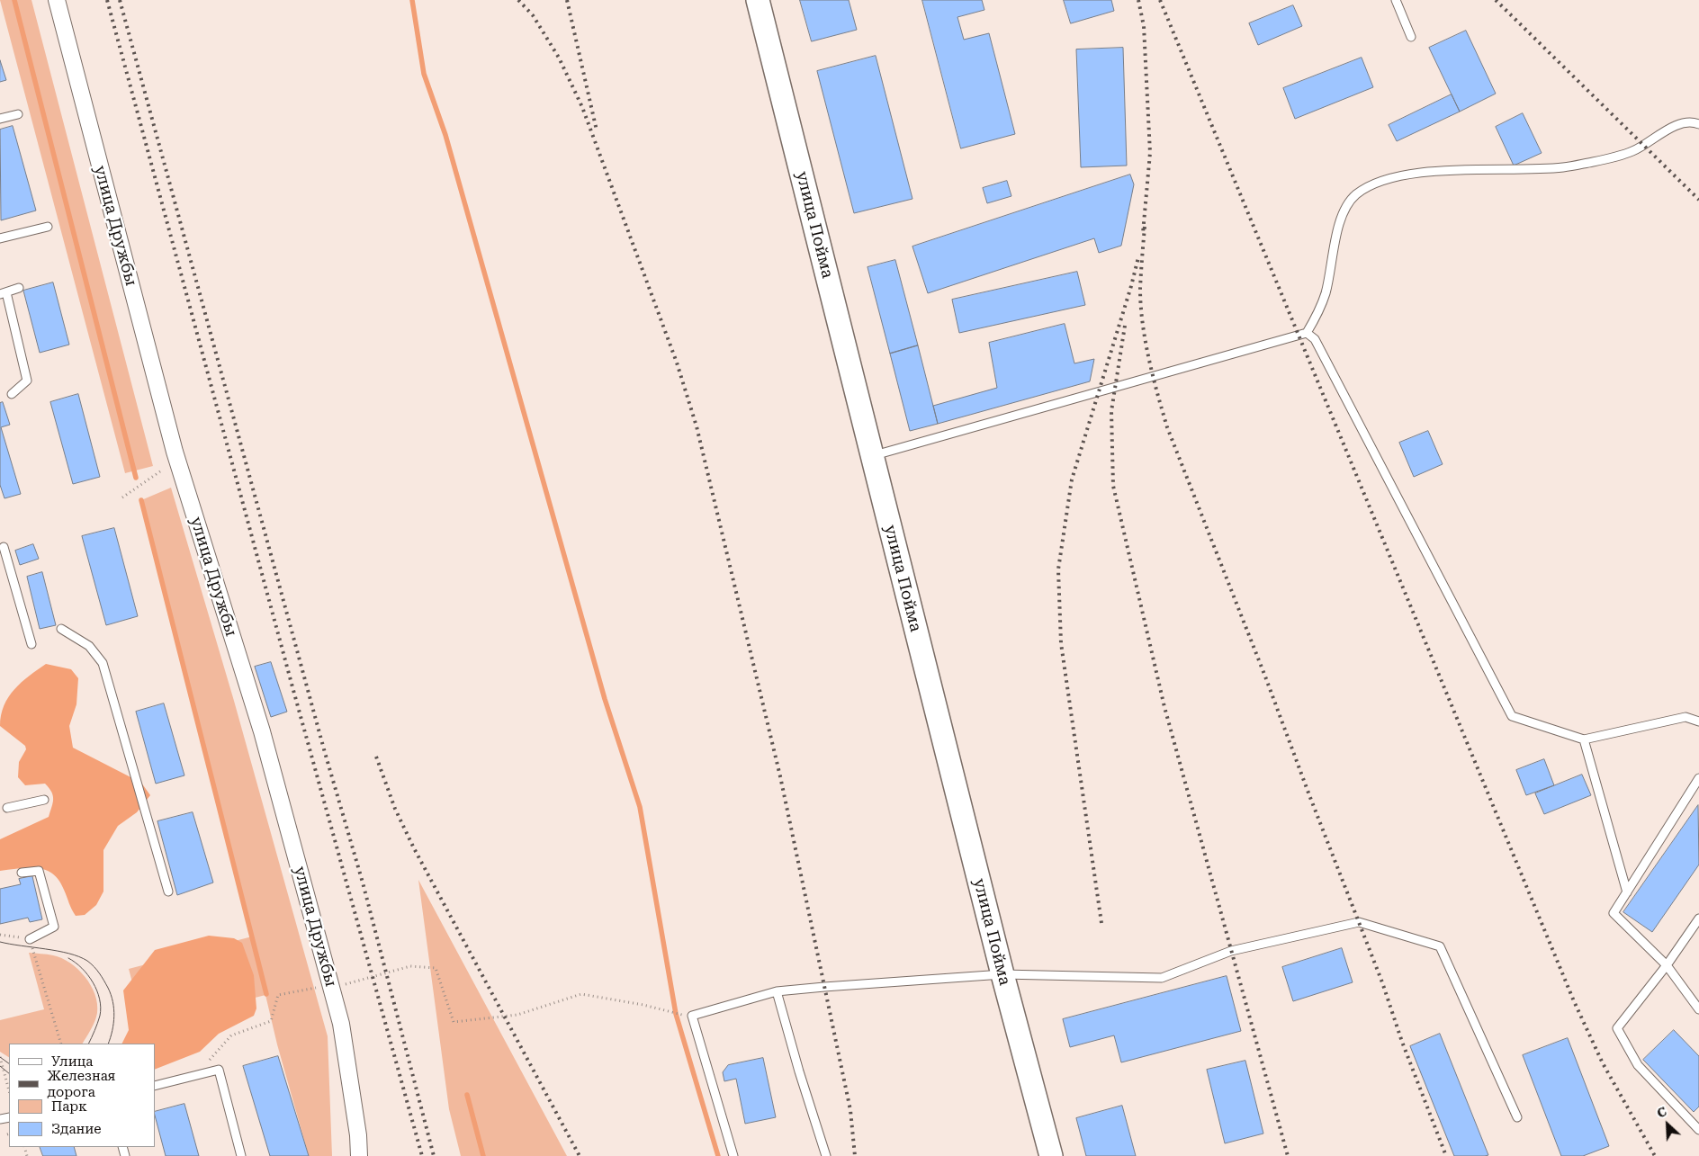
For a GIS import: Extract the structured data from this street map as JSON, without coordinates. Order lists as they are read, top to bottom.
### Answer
{
  "streets": {
    "main road": ["улица Пойма"],
    "street": ["улица Дружбы"]
  },
  "legend": [
    "Улица",
    "Железная дорога",
    "Парк",
    "Здание"
  ],
  "north": "top left"
}
